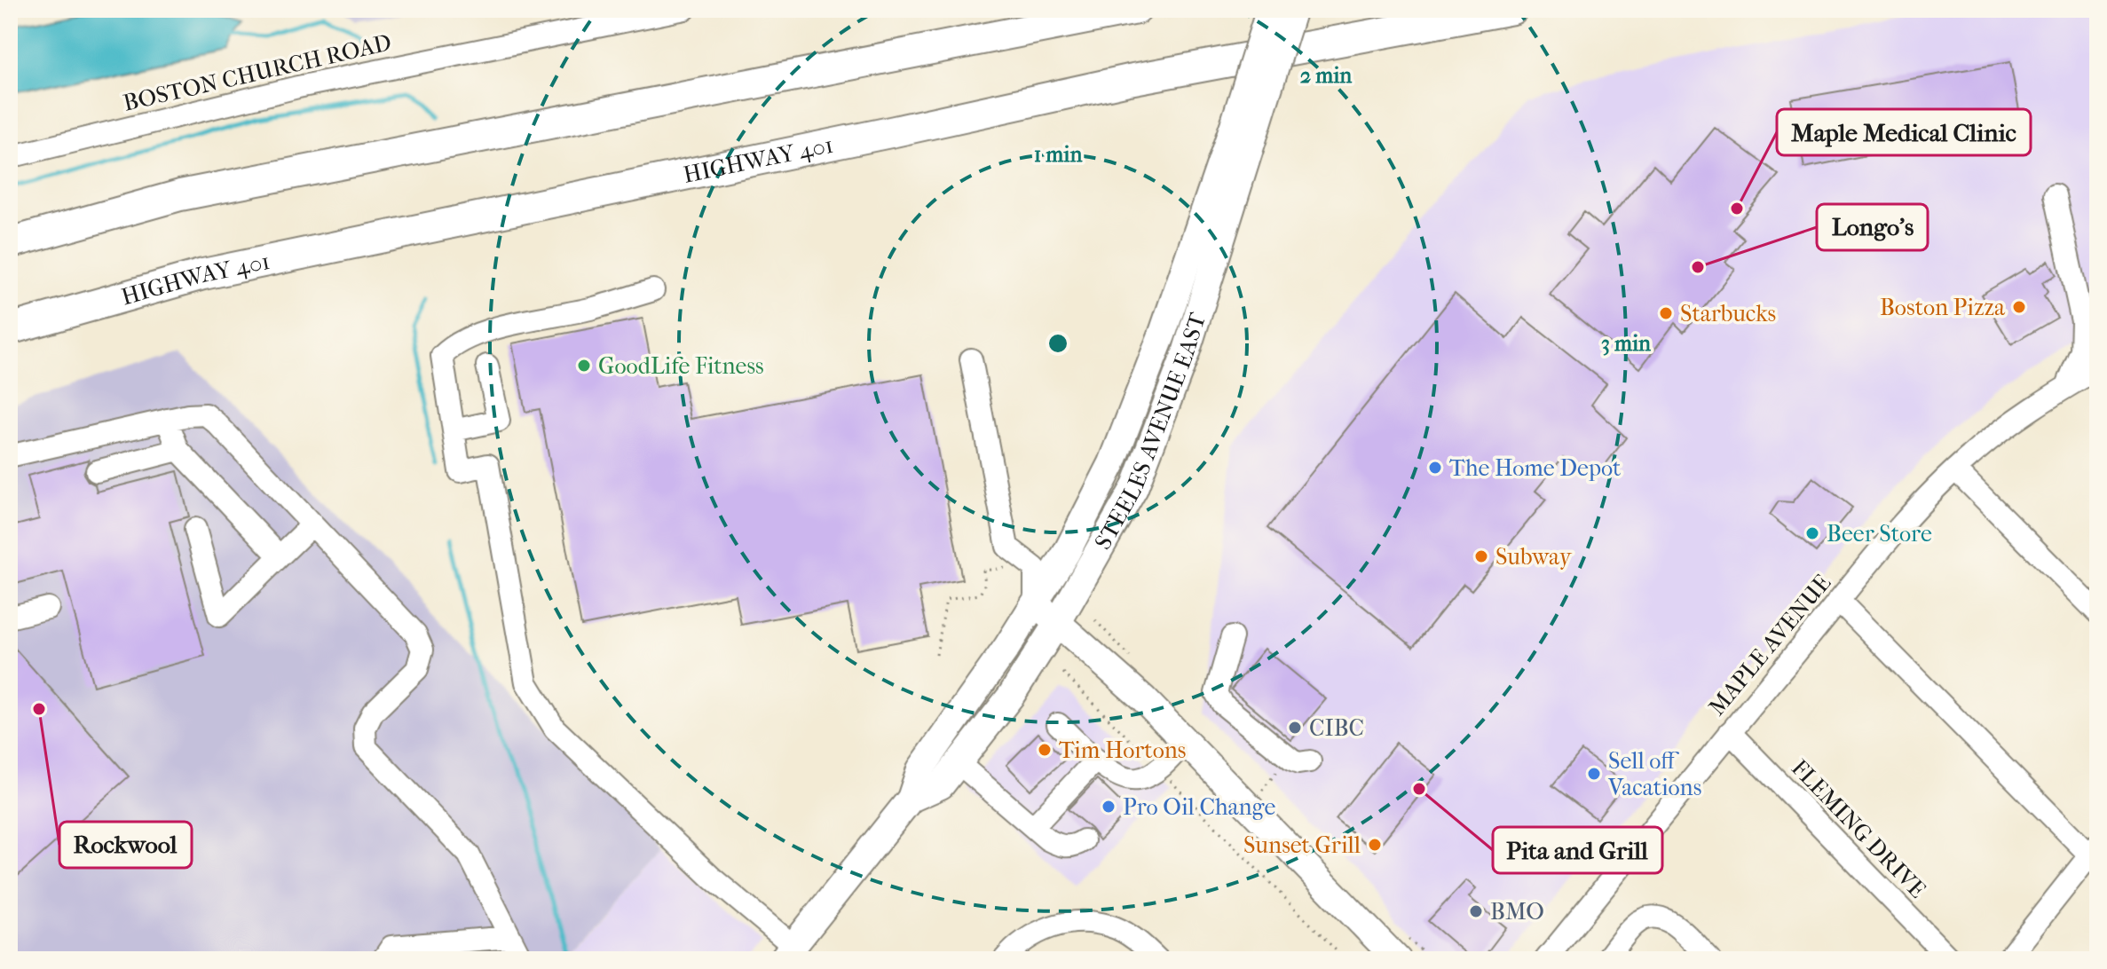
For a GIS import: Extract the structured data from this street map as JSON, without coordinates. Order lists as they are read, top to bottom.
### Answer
{
  "streets": {
    "highway": ["HIGHWAY 401"],
    "main road": ["STEELES AVENUE EAST"],
    "street": ["BOSTON CHURCH ROAD", "MAPLE AVENUE", "FLEMING DRIVE"]
  },
  "crossings": [
    ["MAPLE AVENUE", "FLEMING DRIVE"]
  ],
  "places": [
    "Maple Medical Clinic",
    "Longo's",
    "Boston Pizza",
    "Starbucks",
    "GoodLife Fitness",
    "The Home Depot",
    "Beer Store",
    "Subway",
    "Rockwool",
    "CIBC",
    "Tim Hortons",
    "Sell off Vacations",
    "Pita and Grill",
    "Pro Oil Change",
    "Sunset Grill",
    "BMO"
  ],
  "rings": ["2 min", "1 min", "3 min"]
}
